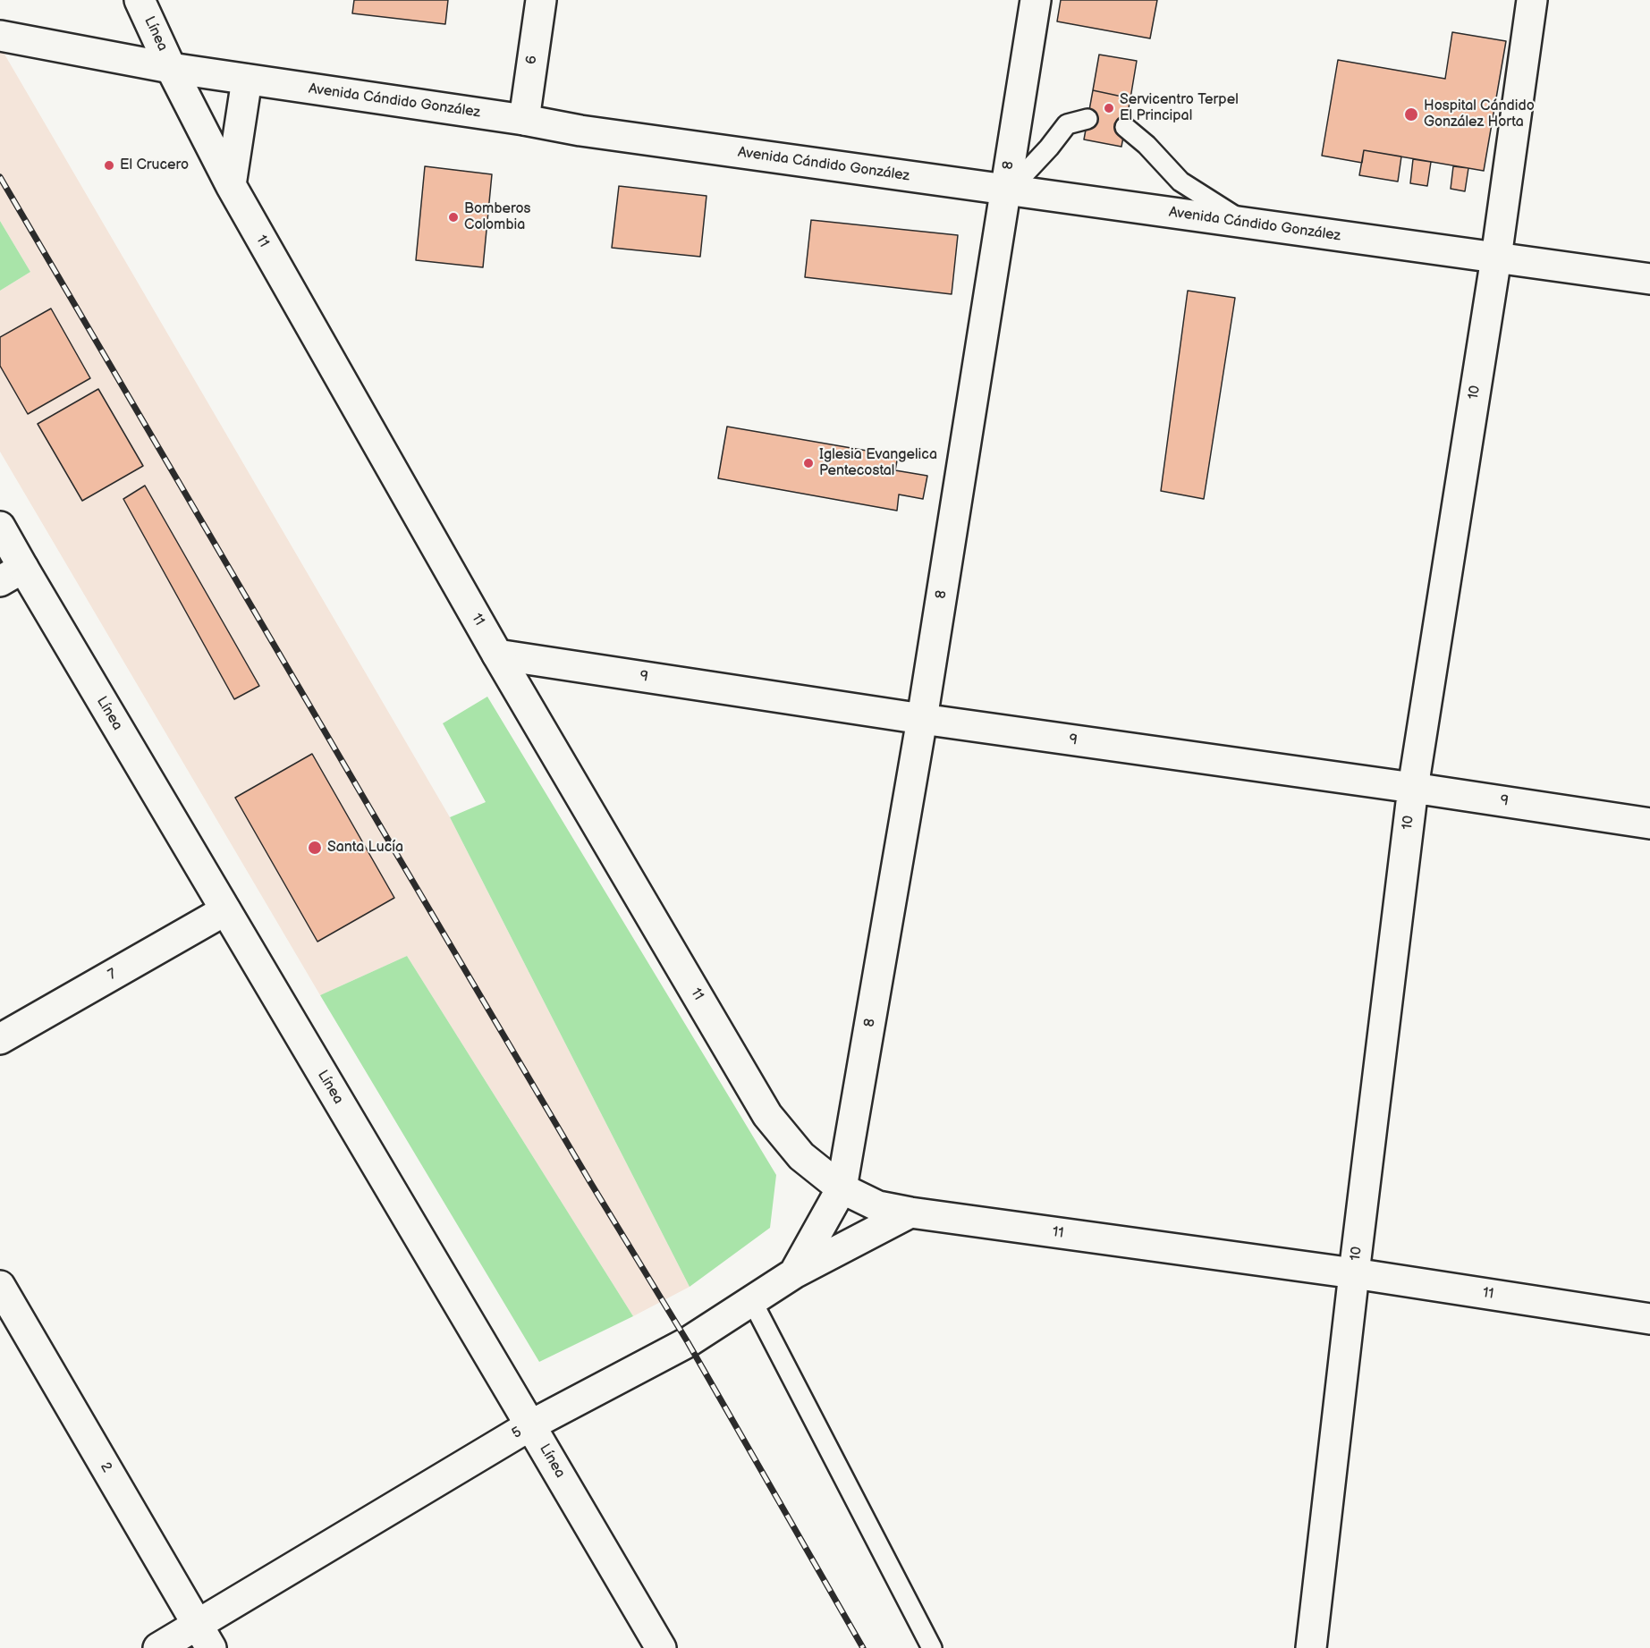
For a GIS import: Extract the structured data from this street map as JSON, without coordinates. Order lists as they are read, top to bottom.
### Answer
{
  "streets": {
    "street": [
      "Línea",
      "6",
      "Avenida Cándido González",
      "8",
      "11",
      "10",
      "9",
      "7",
      "5",
      "2"
    ]
  },
  "crossings": [
    ["Línea", "Avenida Cándido González"],
    ["Línea", "11"],
    ["Línea", "7"],
    ["Línea", "5"],
    ["6", "Avenida Cándido González"],
    ["Avenida Cándido González", "8"],
    ["Avenida Cándido González", "11"],
    ["Avenida Cándido González", "10"],
    ["8", "11"],
    ["8", "9"],
    ["8", "5"],
    ["11", "10"],
    ["11", "9"],
    ["11", "5"],
    ["10", "9"],
    ["5", "2"]
  ],
  "places": [
    "Servicentro Terpel El Principal",
    "Hospital Cándido González Horta",
    "El Crucero",
    "Bomberos Colombia",
    "Iglesia Evangelica Pentecostal",
    "Santa Lucía"
  ]
}
